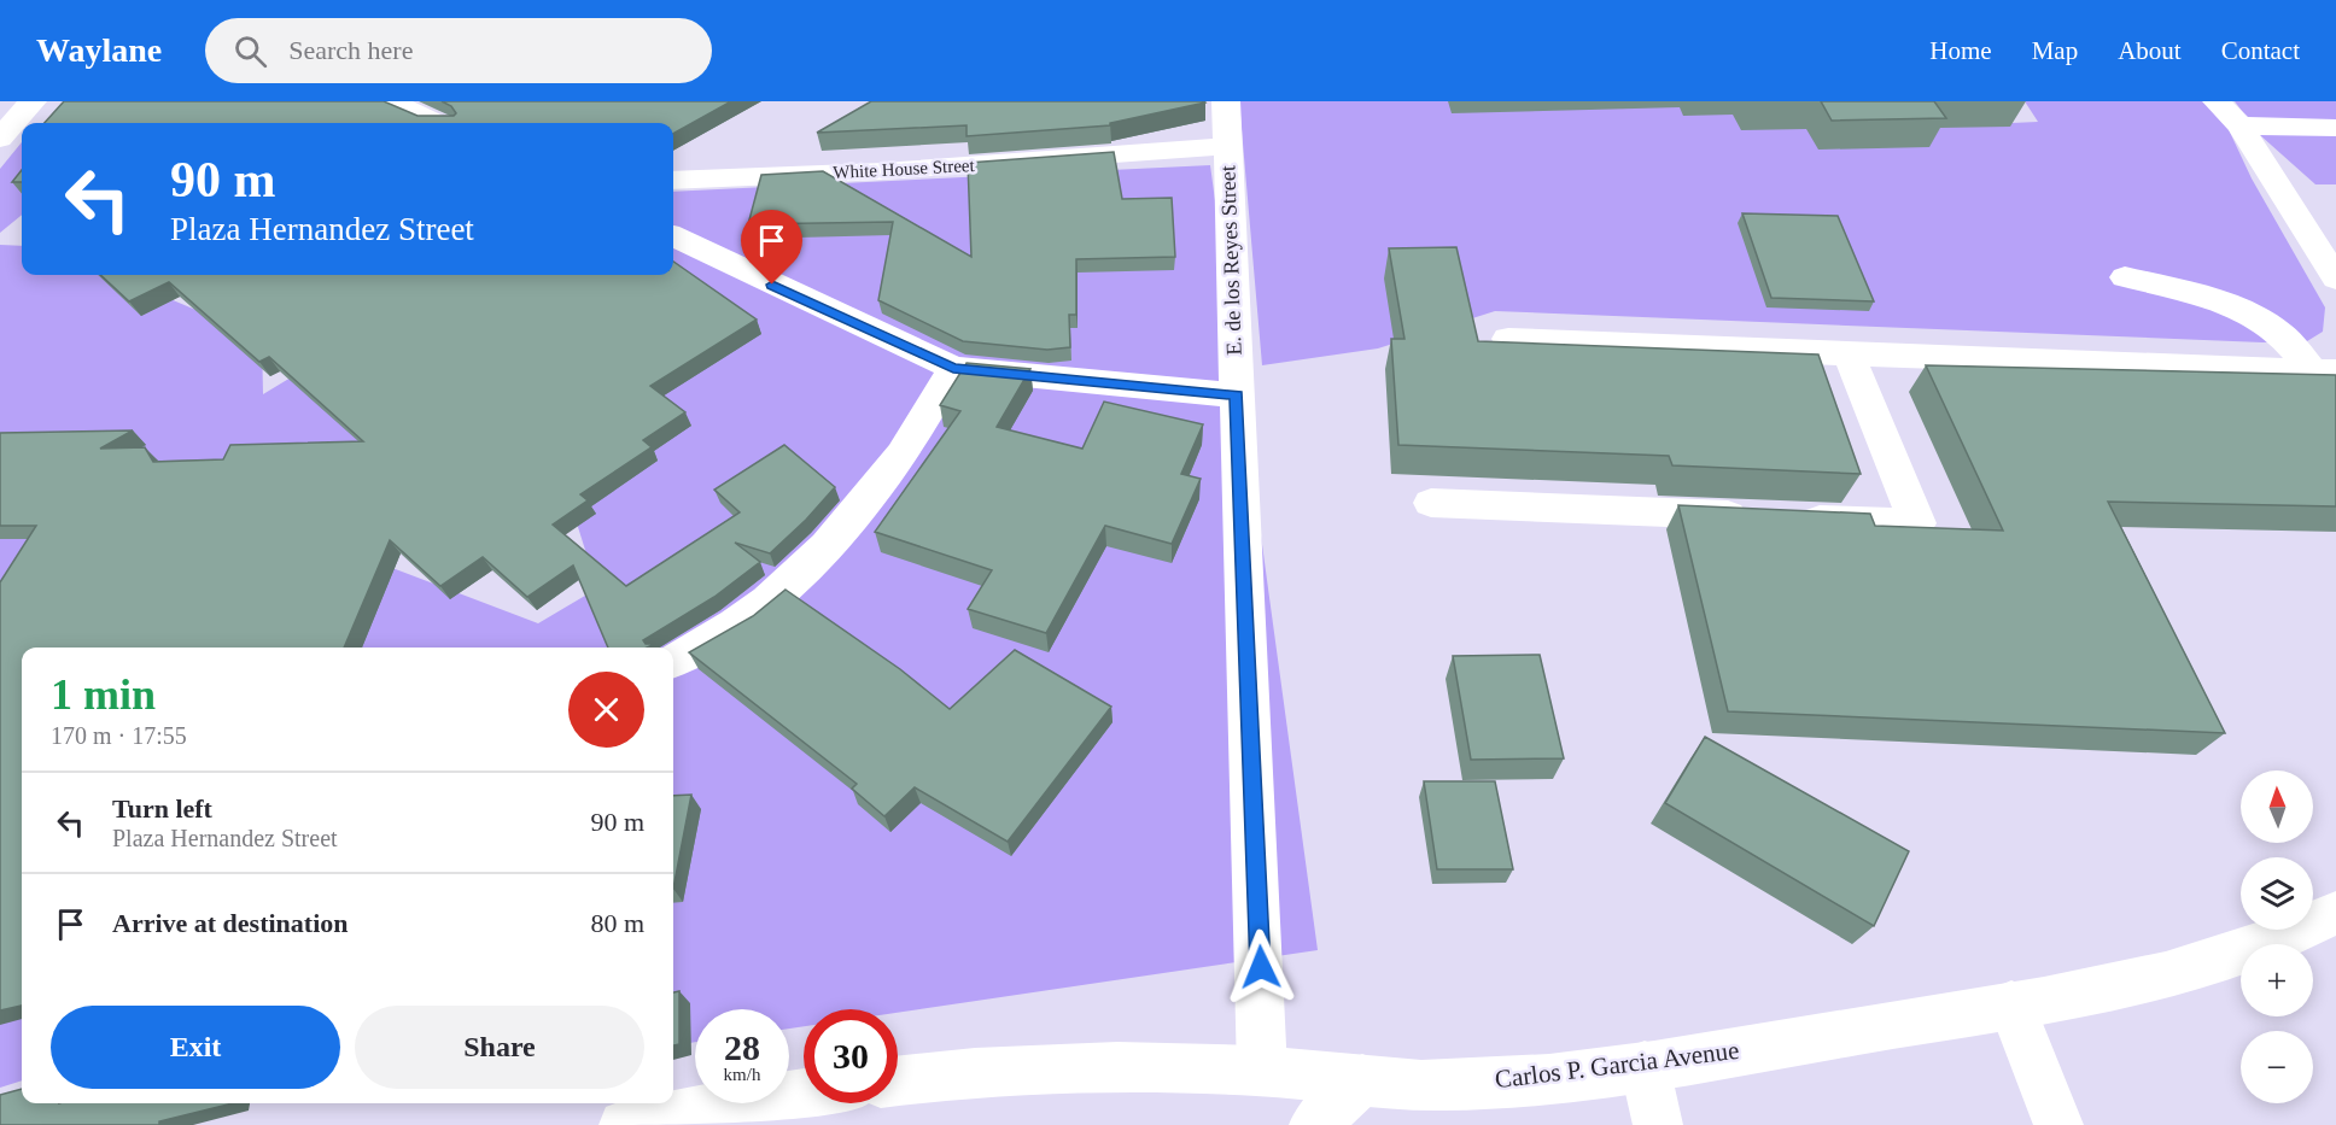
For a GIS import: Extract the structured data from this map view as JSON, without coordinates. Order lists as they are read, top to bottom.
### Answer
{
  "streets": {
    "street": ["White House Street", "E. de los Reyes Street", "Carlos P. Garcia Avenue"]
  },
  "crossings": [
    ["White House Street", "E. de los Reyes Street"],
    ["E. de los Reyes Street", "Carlos P. Garcia Avenue"]
  ],
  "north": "top",
  "page": {
    "header": "Waylane",
    "search": "Search here",
    "nav": [
      "Home",
      "Map",
      "About",
      "Contact"
    ],
    "turn": ["90 m", "Plaza Hernandez Street"],
    "heading": ["1 min", "170 m · 17:55"],
    "map_buttons": ["+", "−"],
    "list": [
      {
        "name": "Turn left",
        "note": "Plaza Hernandez Street",
        "value": "90 m"
      },
      {
        "name": "Arrive at destination",
        "value": "80 m"
      }
    ],
    "buttons": ["Exit", "Share"],
    "speed": "28 km/h",
    "limit": "30"
  }
}
